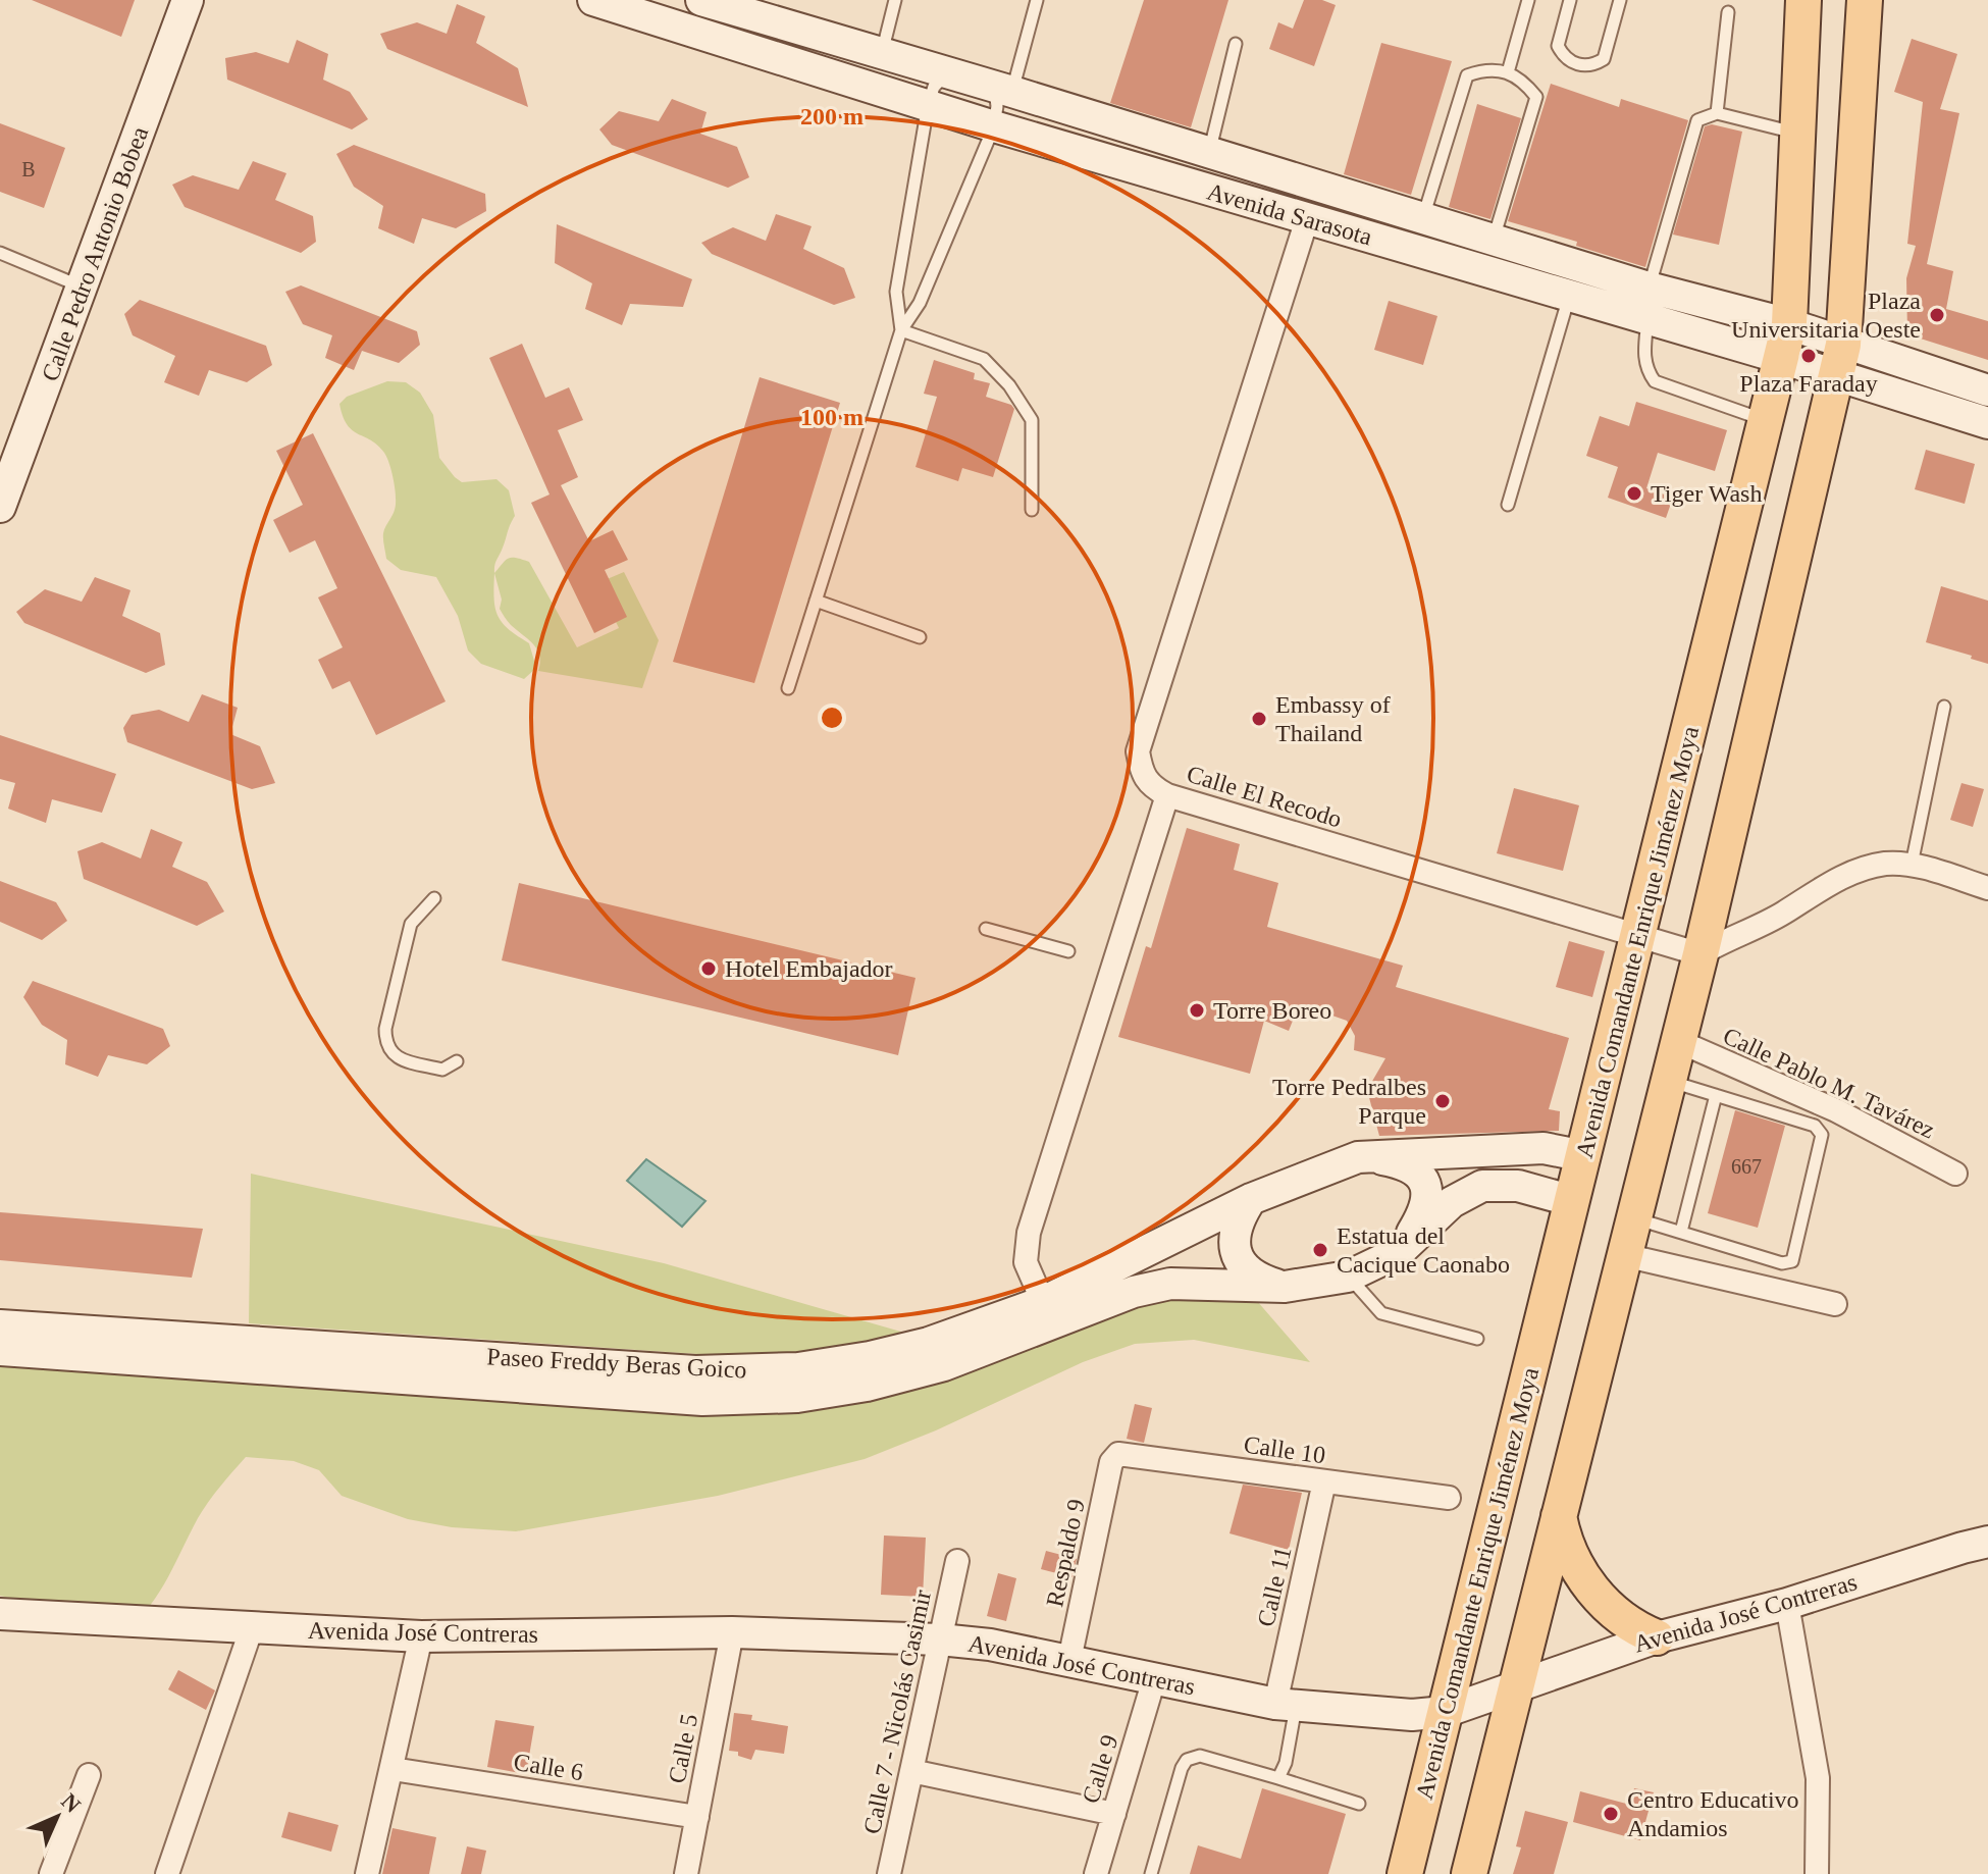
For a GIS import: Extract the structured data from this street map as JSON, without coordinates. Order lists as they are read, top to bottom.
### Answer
{
  "streets": {
    "main road": [
      "Avenida Sarasota",
      "Calle Pedro Antonio Bobea",
      "Avenida Comandante Enrique Jiménez Moya",
      "Paseo Freddy Beras Goico",
      "Avenida José Contreras"
    ],
    "street": [
      "Calle El Recodo",
      "Calle Pablo M. Tavárez",
      "Calle 10",
      "Respaldo 9",
      "Calle 11",
      "Calle 7 - Nicolás Casimir",
      "Calle 5",
      "Calle 6",
      "Calle 9"
    ]
  },
  "crossings": [
    ["Avenida Sarasota", "Calle El Recodo"],
    ["Avenida Sarasota", "Avenida Comandante Enrique Jiménez Moya"],
    ["Calle El Recodo", "Avenida Comandante Enrique Jiménez Moya"],
    ["Avenida Comandante Enrique Jiménez Moya", "Paseo Freddy Beras Goico"],
    ["Avenida Comandante Enrique Jiménez Moya", "Avenida José Contreras"],
    ["Calle 10", "Respaldo 9"],
    ["Calle 10", "Calle 11"],
    ["Respaldo 9", "Avenida José Contreras"],
    ["Calle 11", "Avenida José Contreras"],
    ["Avenida José Contreras", "Calle 7 - Nicolás Casimir"],
    ["Avenida José Contreras", "Calle 5"],
    ["Avenida José Contreras", "Calle 9"],
    ["Calle 5", "Calle 6"]
  ],
  "places": [
    "Plaza Universitaria Oeste",
    "Plaza Faraday",
    "Tiger Wash",
    "Embassy of Thailand",
    "Hotel Embajador",
    "Torre Boreo",
    "Torre Pedralbes Parque",
    "Estatua del Cacique Caonabo",
    "Centro Educativo Andamios"
  ],
  "house_numbers": ["B", "667"],
  "north": "top right",
  "rings": ["200 m", "100 m"]
}
